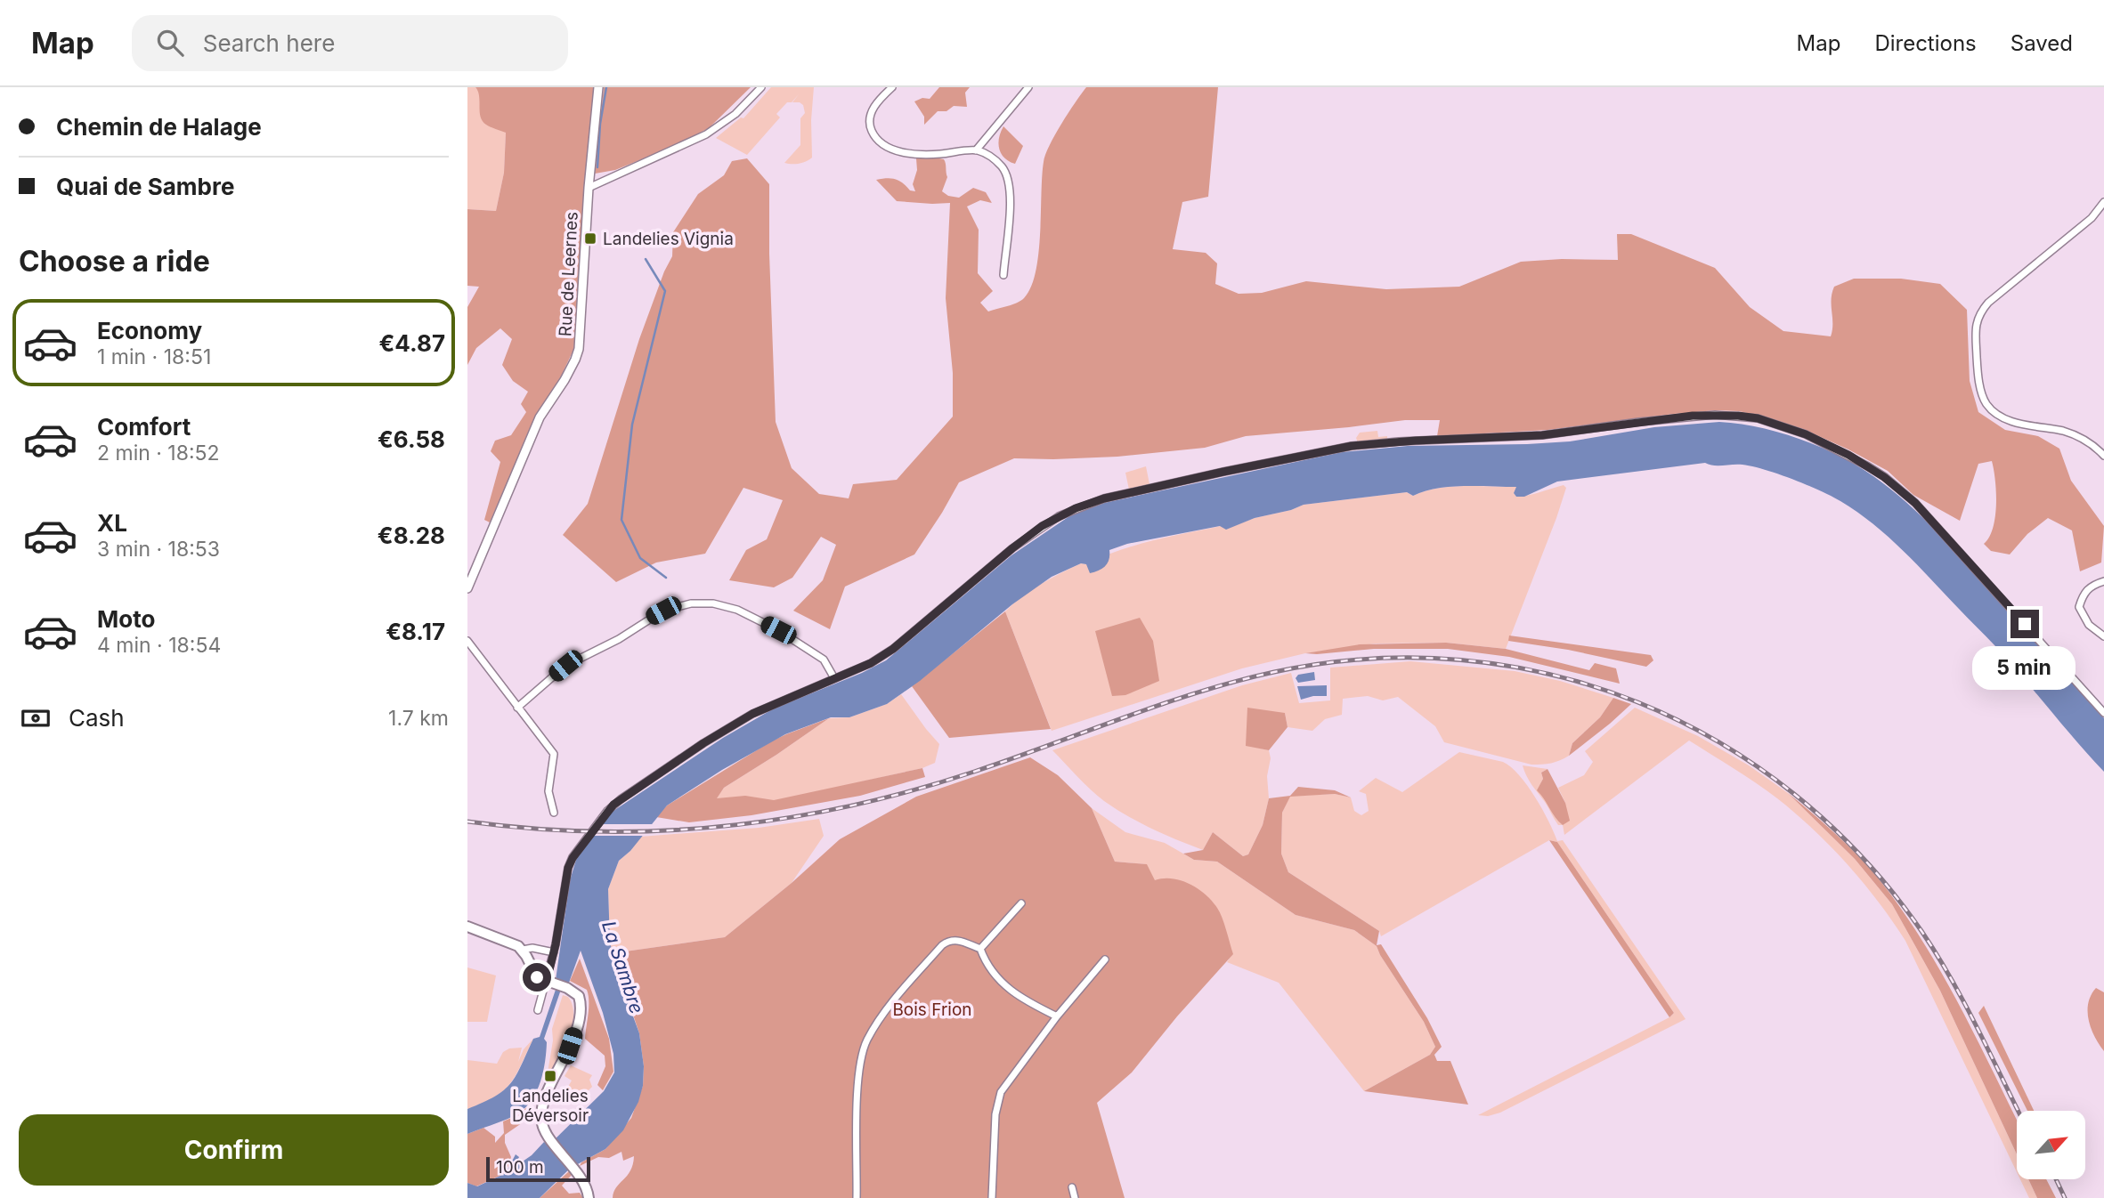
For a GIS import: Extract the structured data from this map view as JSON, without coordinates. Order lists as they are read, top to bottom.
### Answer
{
  "streets": {
    "street": ["Rue de Leernes"]
  },
  "water": ["La Sambre"],
  "parks": ["Bois Frion"],
  "places": {
    "transit": ["Landelies Vignia", "Landelies Déversoir"]
  },
  "scale_bar": "100 m",
  "north": "top right",
  "page": {
    "header": "Map",
    "search": "Search here",
    "nav": ["Map", "Directions", "Saved"],
    "banner": ["Chemin de Halage", "Quai de Sambre"],
    "heading": "Choose a ride",
    "list": [
      {
        "name": "Economy",
        "note": "1 min · 18:51",
        "value": "€4.87"
      },
      {
        "name": "Comfort",
        "note": "2 min · 18:52",
        "value": "€6.58"
      },
      {
        "name": "XL",
        "note": "3 min · 18:53",
        "value": "€8.28"
      },
      {
        "name": "Moto",
        "note": "4 min · 18:54",
        "value": "€8.17"
      }
    ],
    "bubble": "5 min",
    "pay": ["Cash", "1.7 km"],
    "buttons": "Confirm",
    "scale": "100 m"
  }
}
